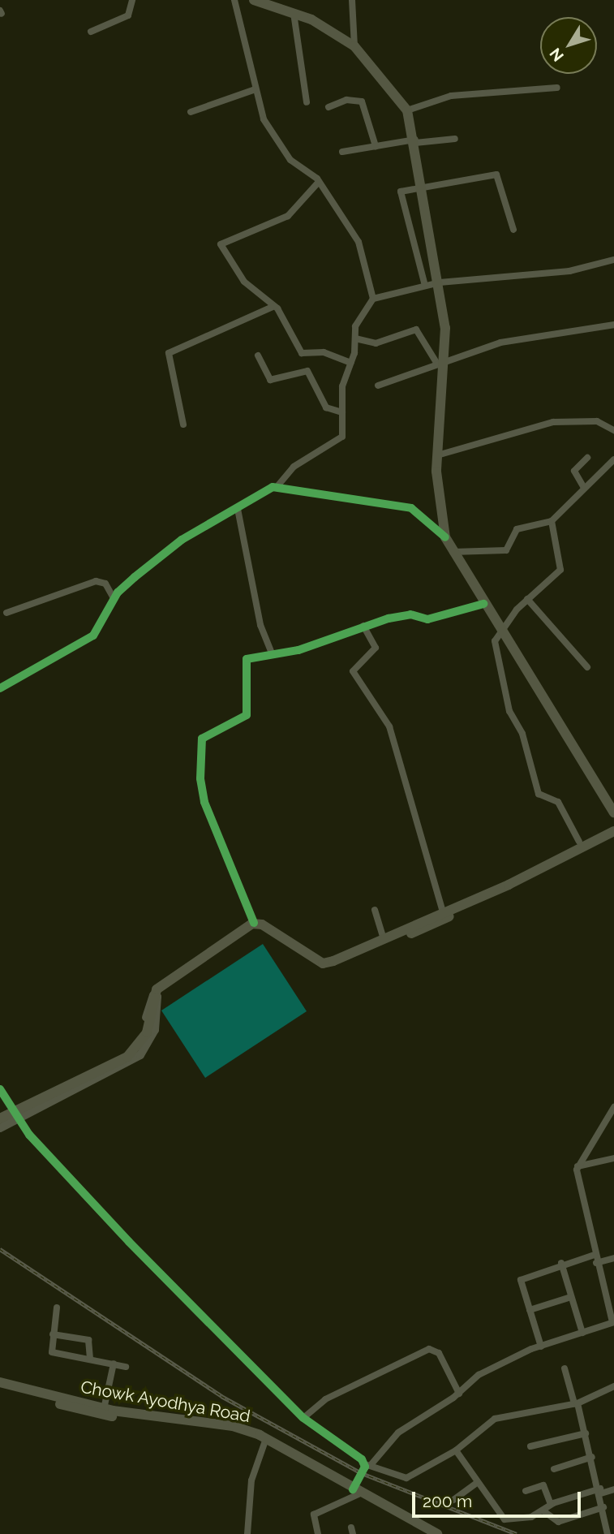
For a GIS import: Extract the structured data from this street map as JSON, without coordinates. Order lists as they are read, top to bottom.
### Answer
{
  "streets": {
    "main road": ["Chowk Ayodhya Road"]
  },
  "scale_bar": "200 m",
  "north": "bottom left"
}
